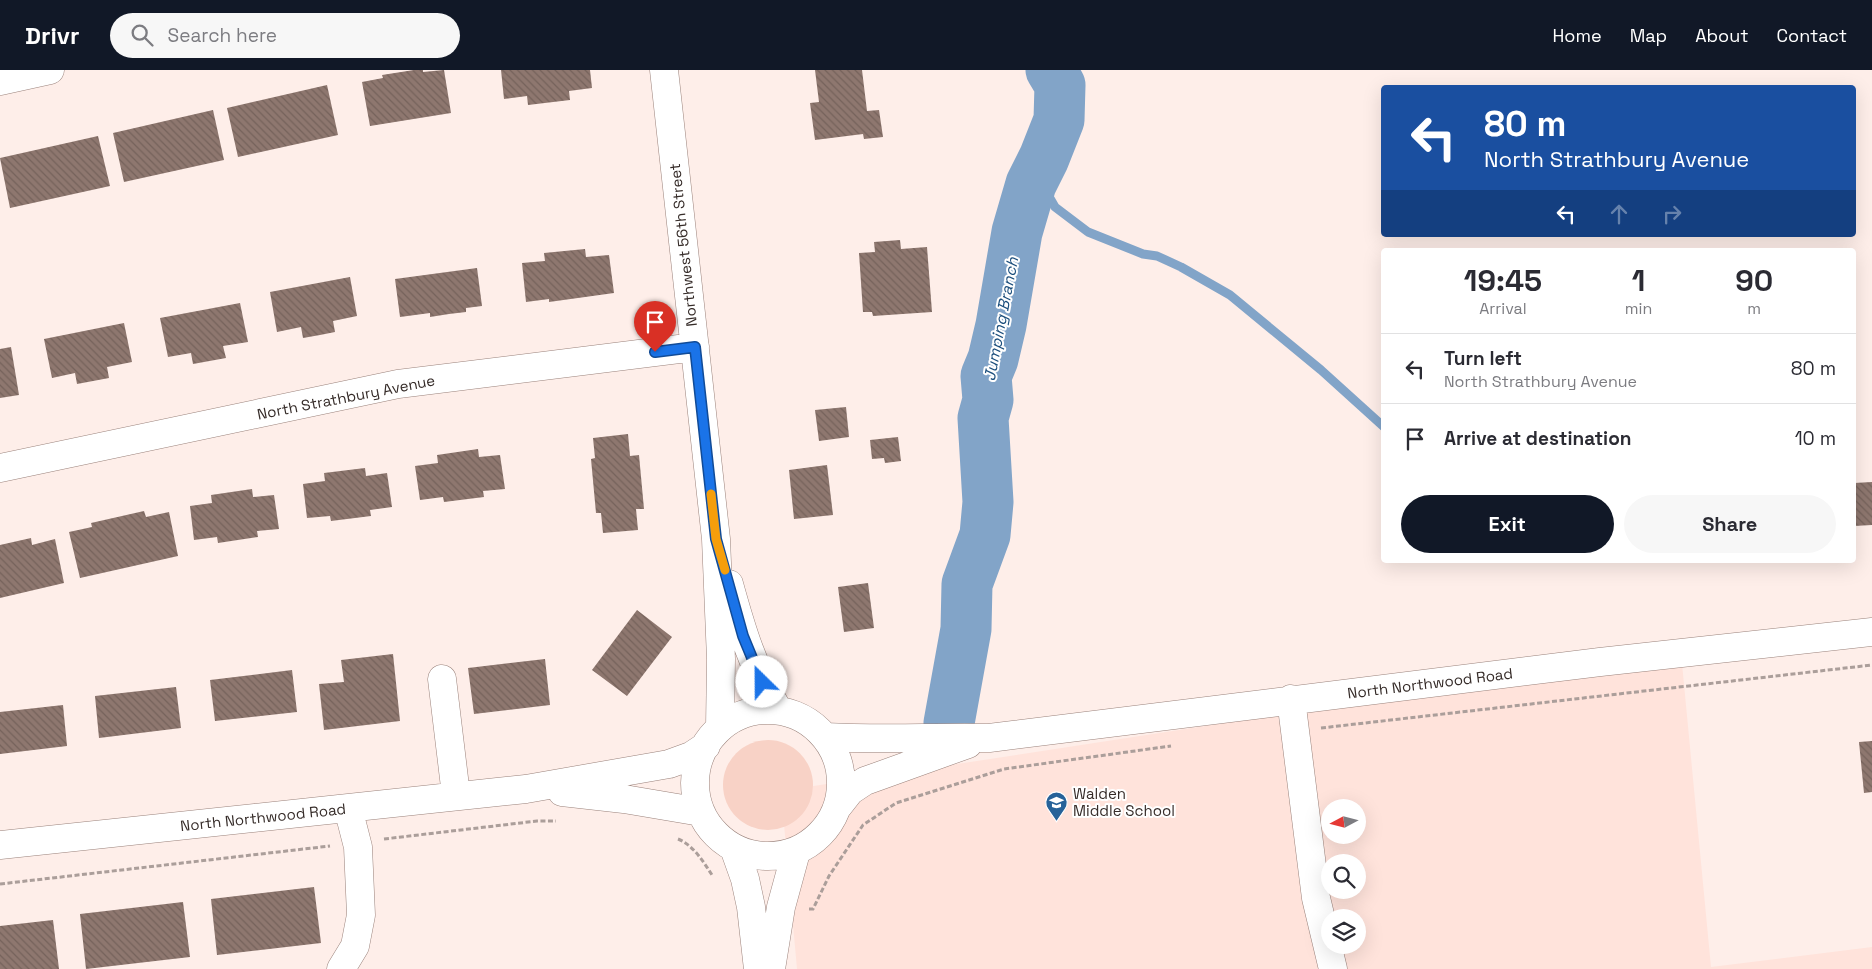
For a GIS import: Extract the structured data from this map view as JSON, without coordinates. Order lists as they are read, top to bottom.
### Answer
{
  "streets": {
    "street": ["Northwest 56th Street", "North Strathbury Avenue", "North Northwood Road"]
  },
  "crossings": [
    ["Northwest 56th Street", "North Strathbury Avenue"],
    ["Northwest 56th Street", "North Northwood Road"]
  ],
  "water": ["Jumping Branch"],
  "places": {
    "school or university": ["Walden Middle School"]
  },
  "north": "left",
  "page": {
    "header": "Drivr",
    "search": "Search here",
    "nav": [
      "Home",
      "Map",
      "About",
      "Contact"
    ],
    "turn": ["80 m", "North Strathbury Avenue"],
    "eta": [
      "19:45",
      "Arrival",
      "1",
      "min",
      "90",
      "m"
    ],
    "list": [
      {
        "name": "Turn left",
        "note": "North Strathbury Avenue",
        "value": "80 m"
      },
      {
        "name": "Arrive at destination",
        "value": "10 m"
      }
    ],
    "buttons": ["Exit", "Share"]
  }
}
